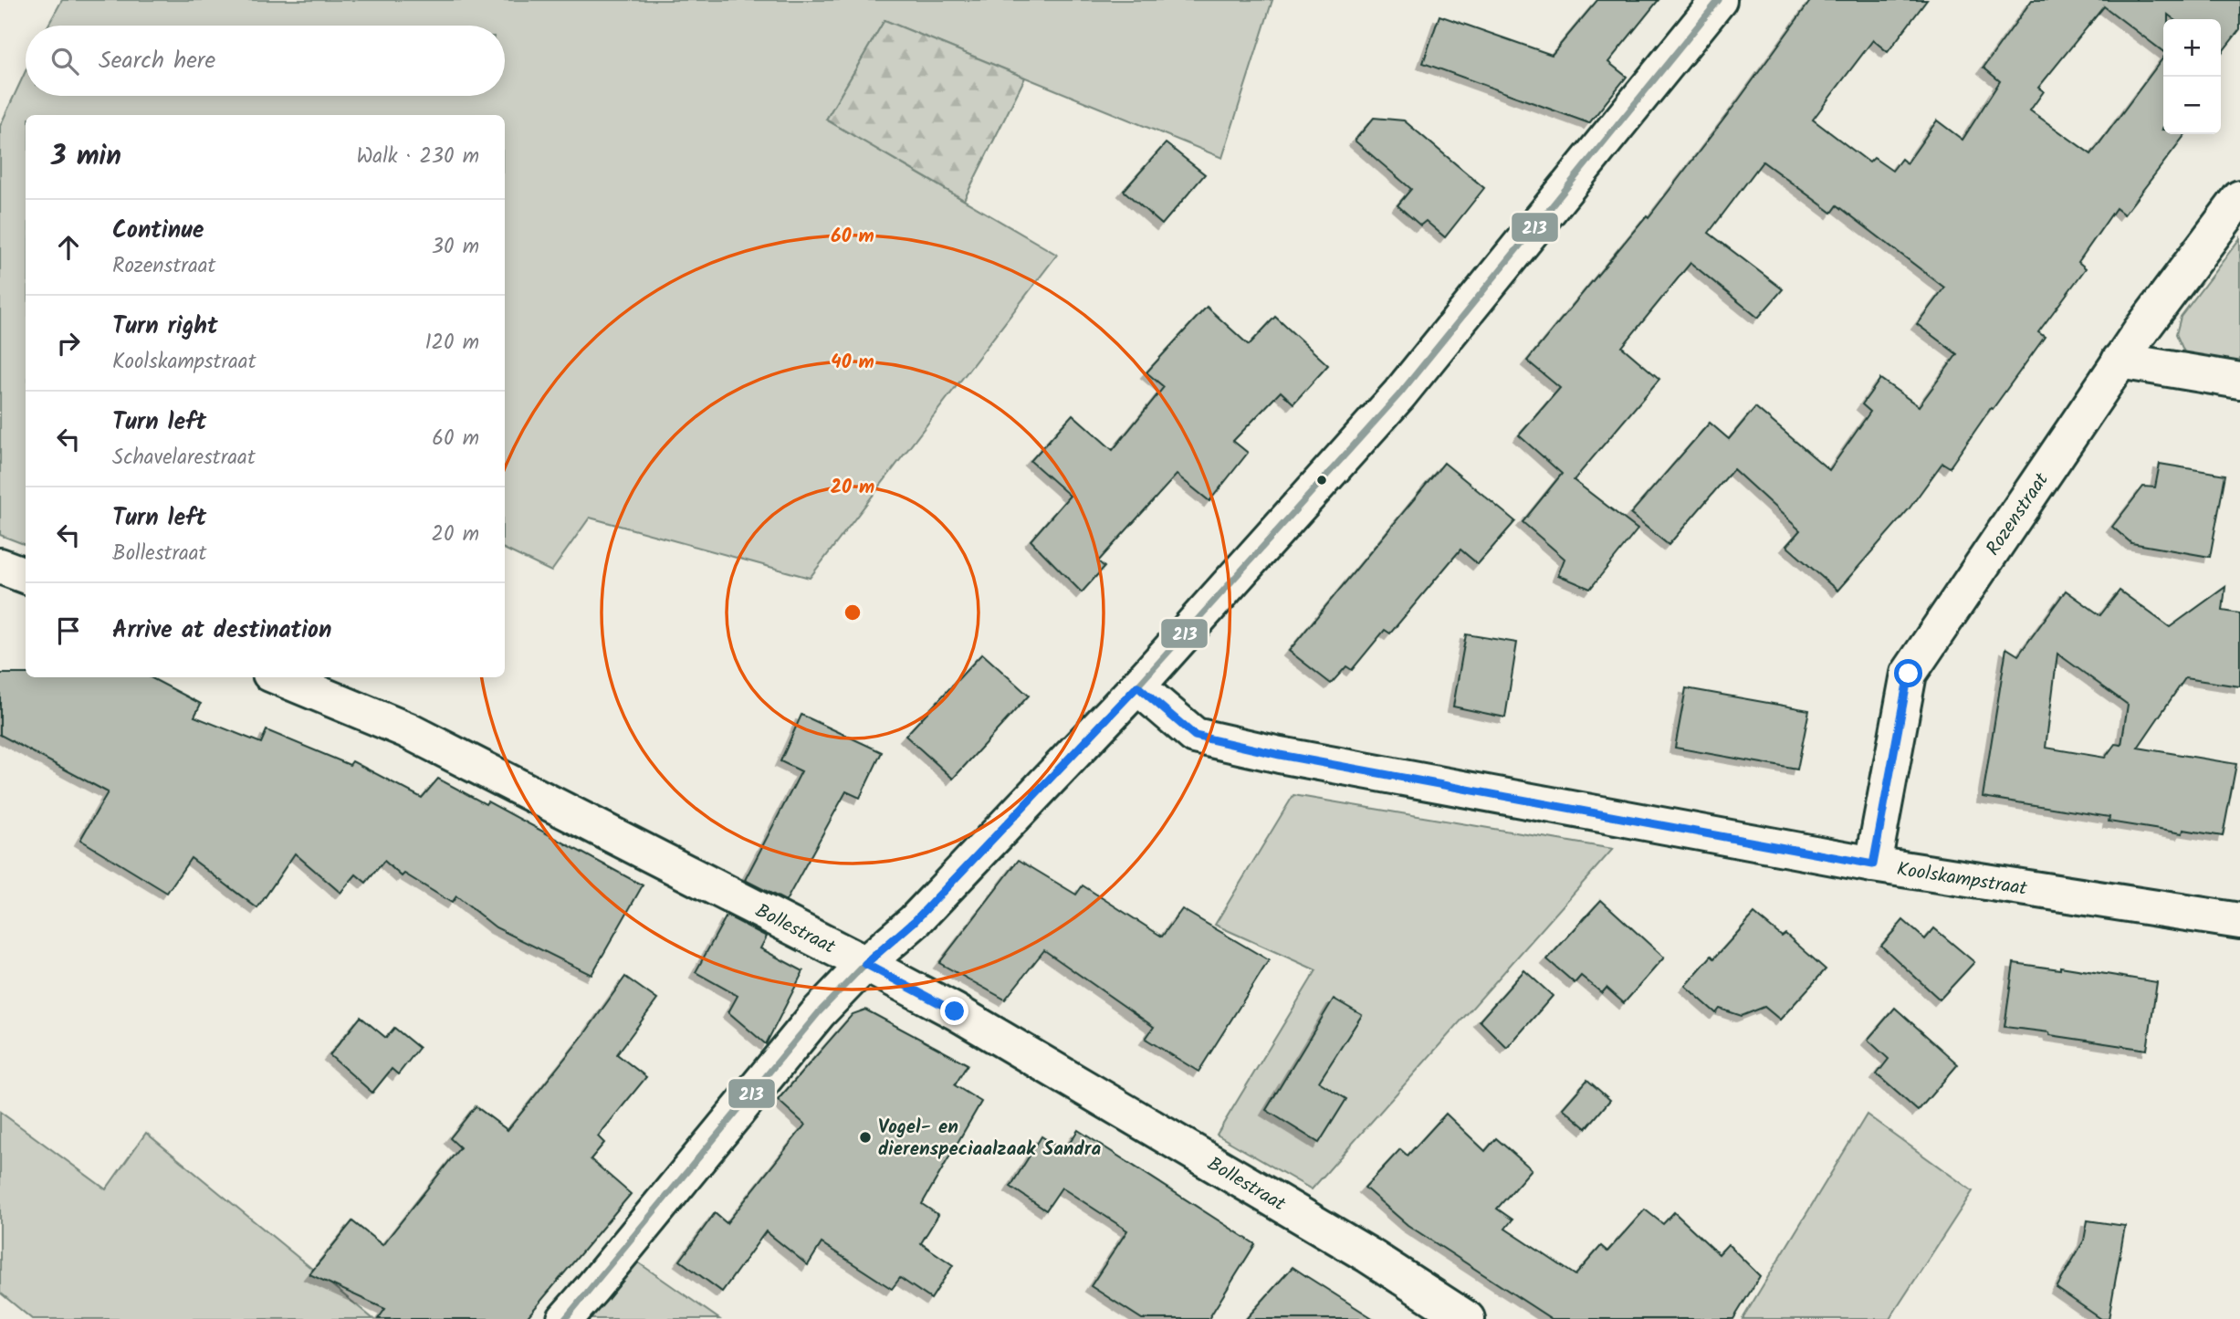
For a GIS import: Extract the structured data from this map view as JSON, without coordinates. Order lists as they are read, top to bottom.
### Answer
{
  "streets": {
    "street": ["Rozenstraat", "Koolskampstraat", "Bollestraat"]
  },
  "crossings": [
    ["Rozenstraat", "Koolskampstraat"]
  ],
  "places": ["Vogel- en dierenspeciaalzaak Sandra"],
  "lines": ["transit line 213"],
  "page": {
    "map_buttons": ["+", "−"],
    "search": "Search here",
    "heading": ["3 min", "Walk · 230 m"],
    "list": [
      ["Continue", "Rozenstraat", "30 m"],
      ["Turn right", "Koolskampstraat", "120 m"],
      ["Turn left", "Schavelarestraat", "60 m"],
      ["Turn left", "Bollestraat", "20 m"],
      "Arrive at destination"
    ]
  },
  "rings": ["60 m", "40 m", "20 m"]
}
